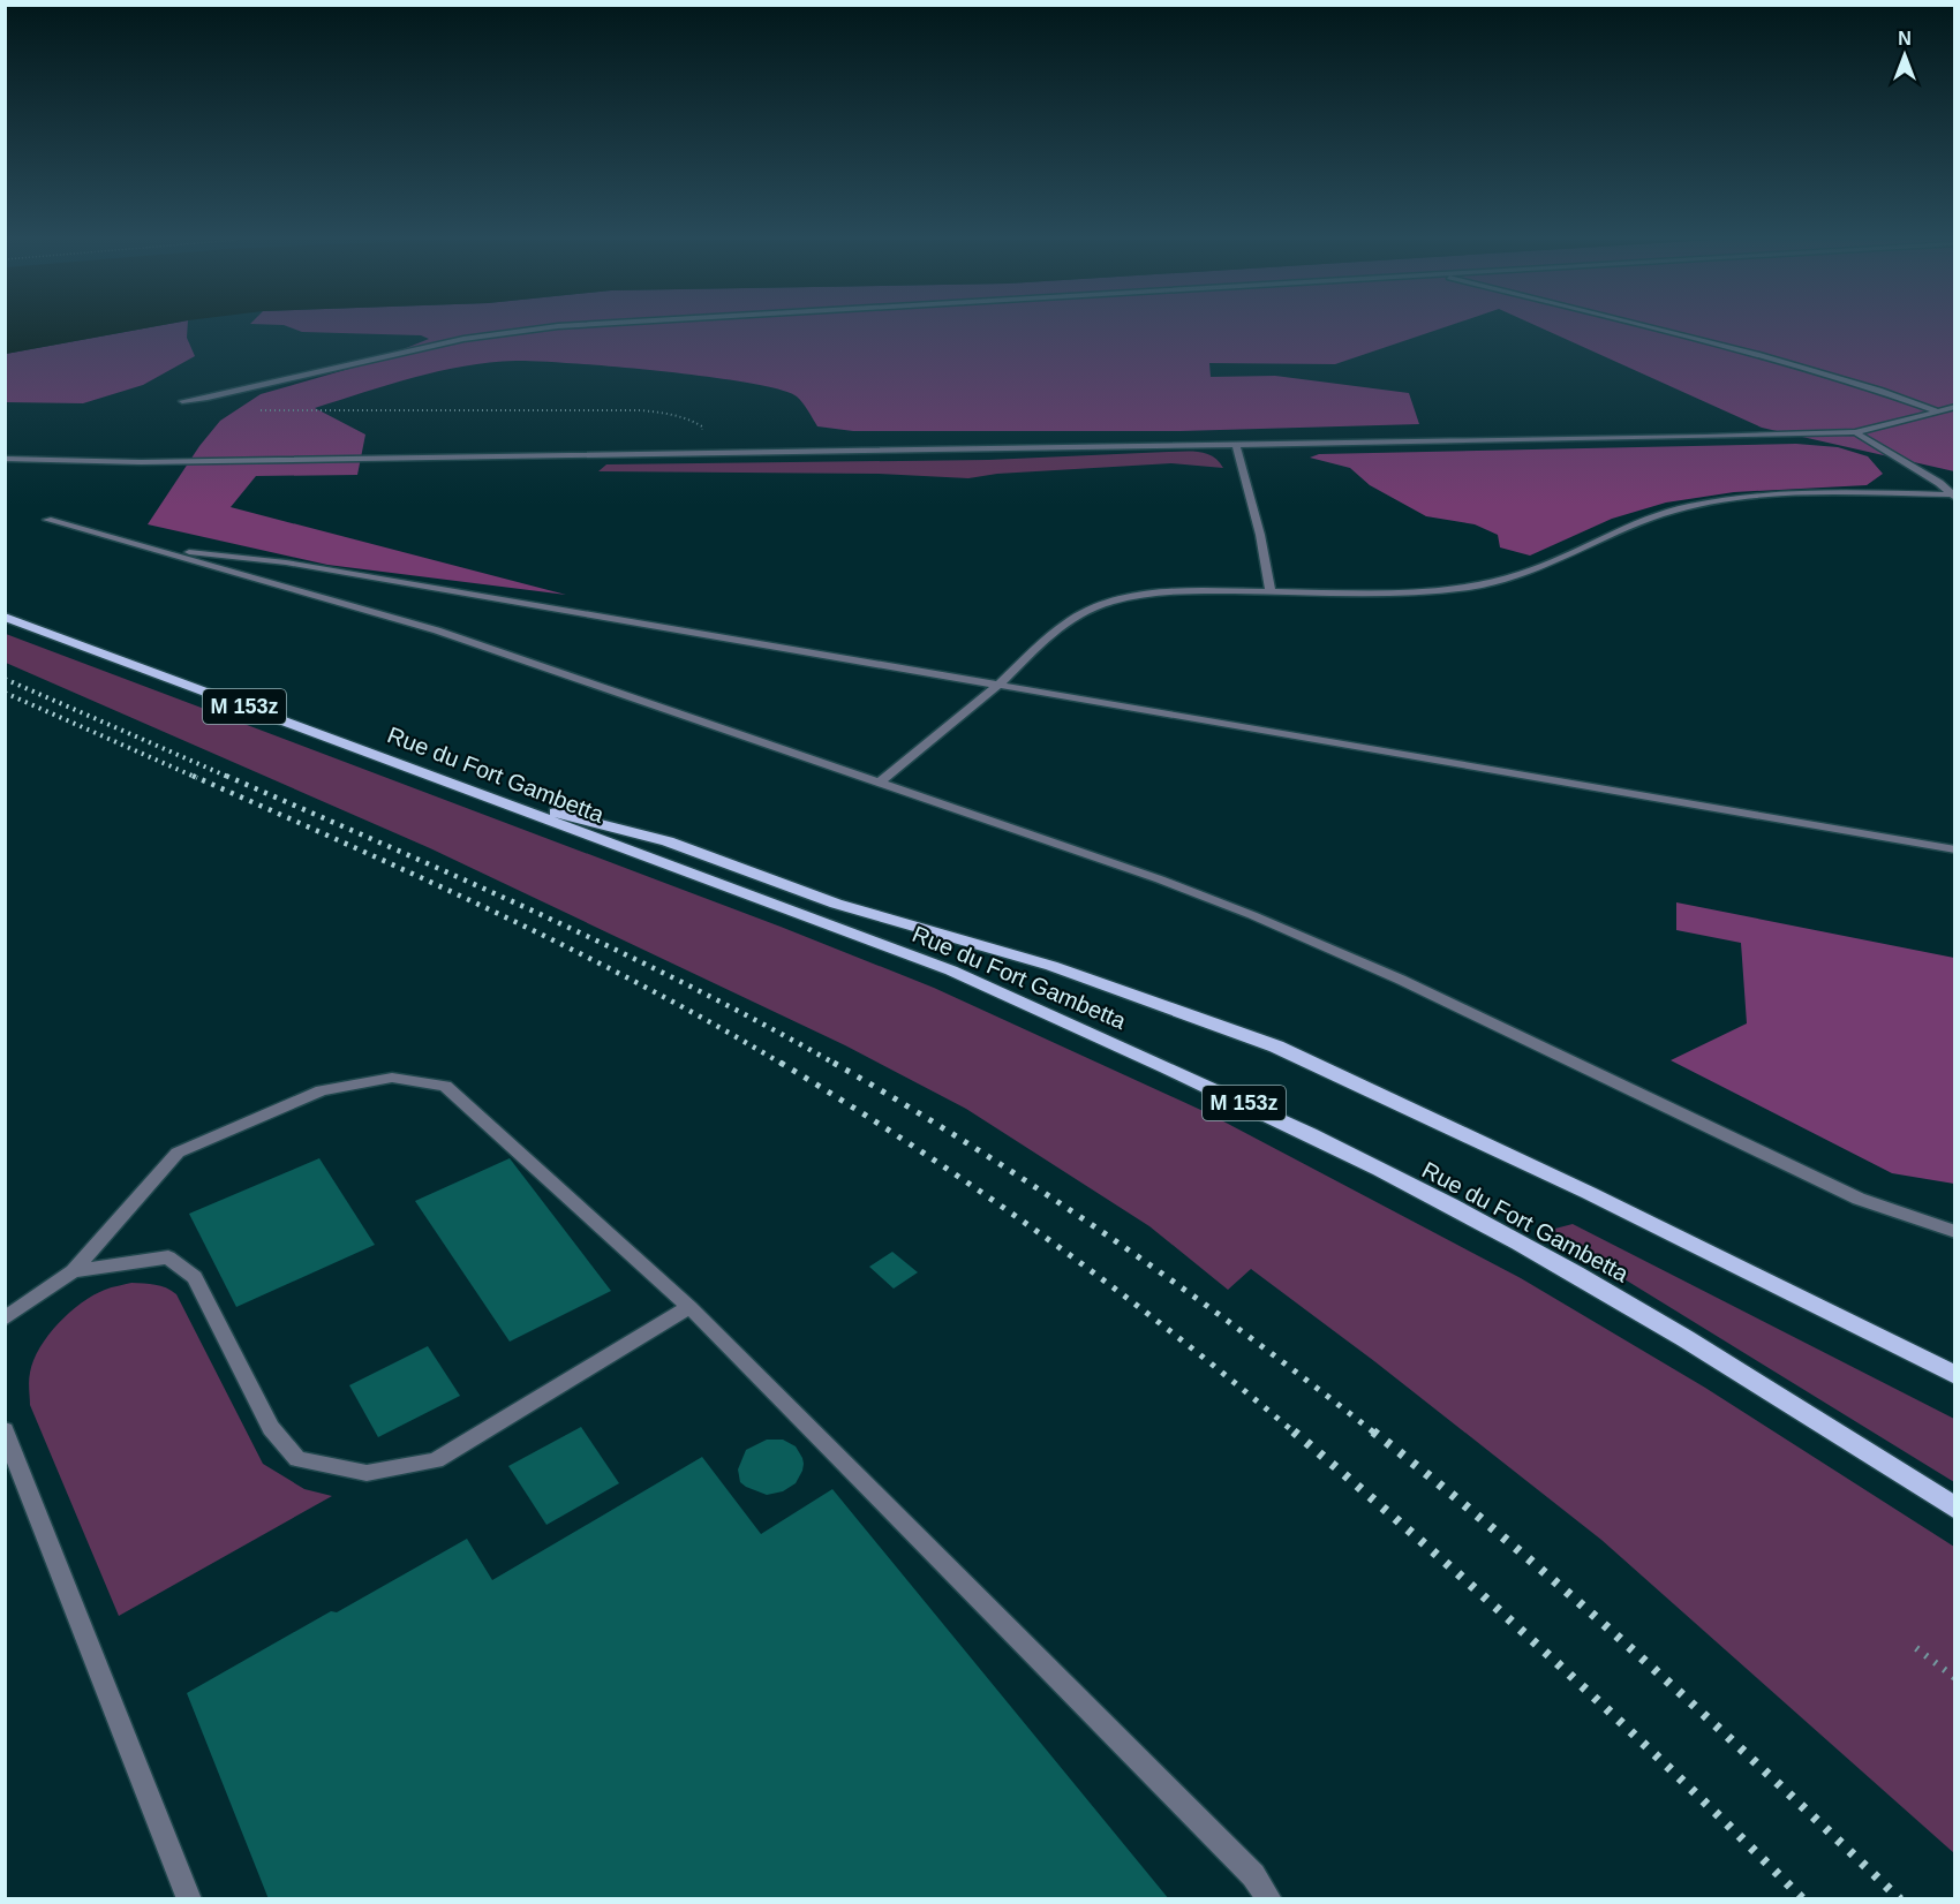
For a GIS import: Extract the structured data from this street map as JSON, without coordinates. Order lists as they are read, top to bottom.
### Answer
{
  "streets": {
    "main road": ["M 153z", "Rue du Fort Gambetta"]
  },
  "north": "top"
}
